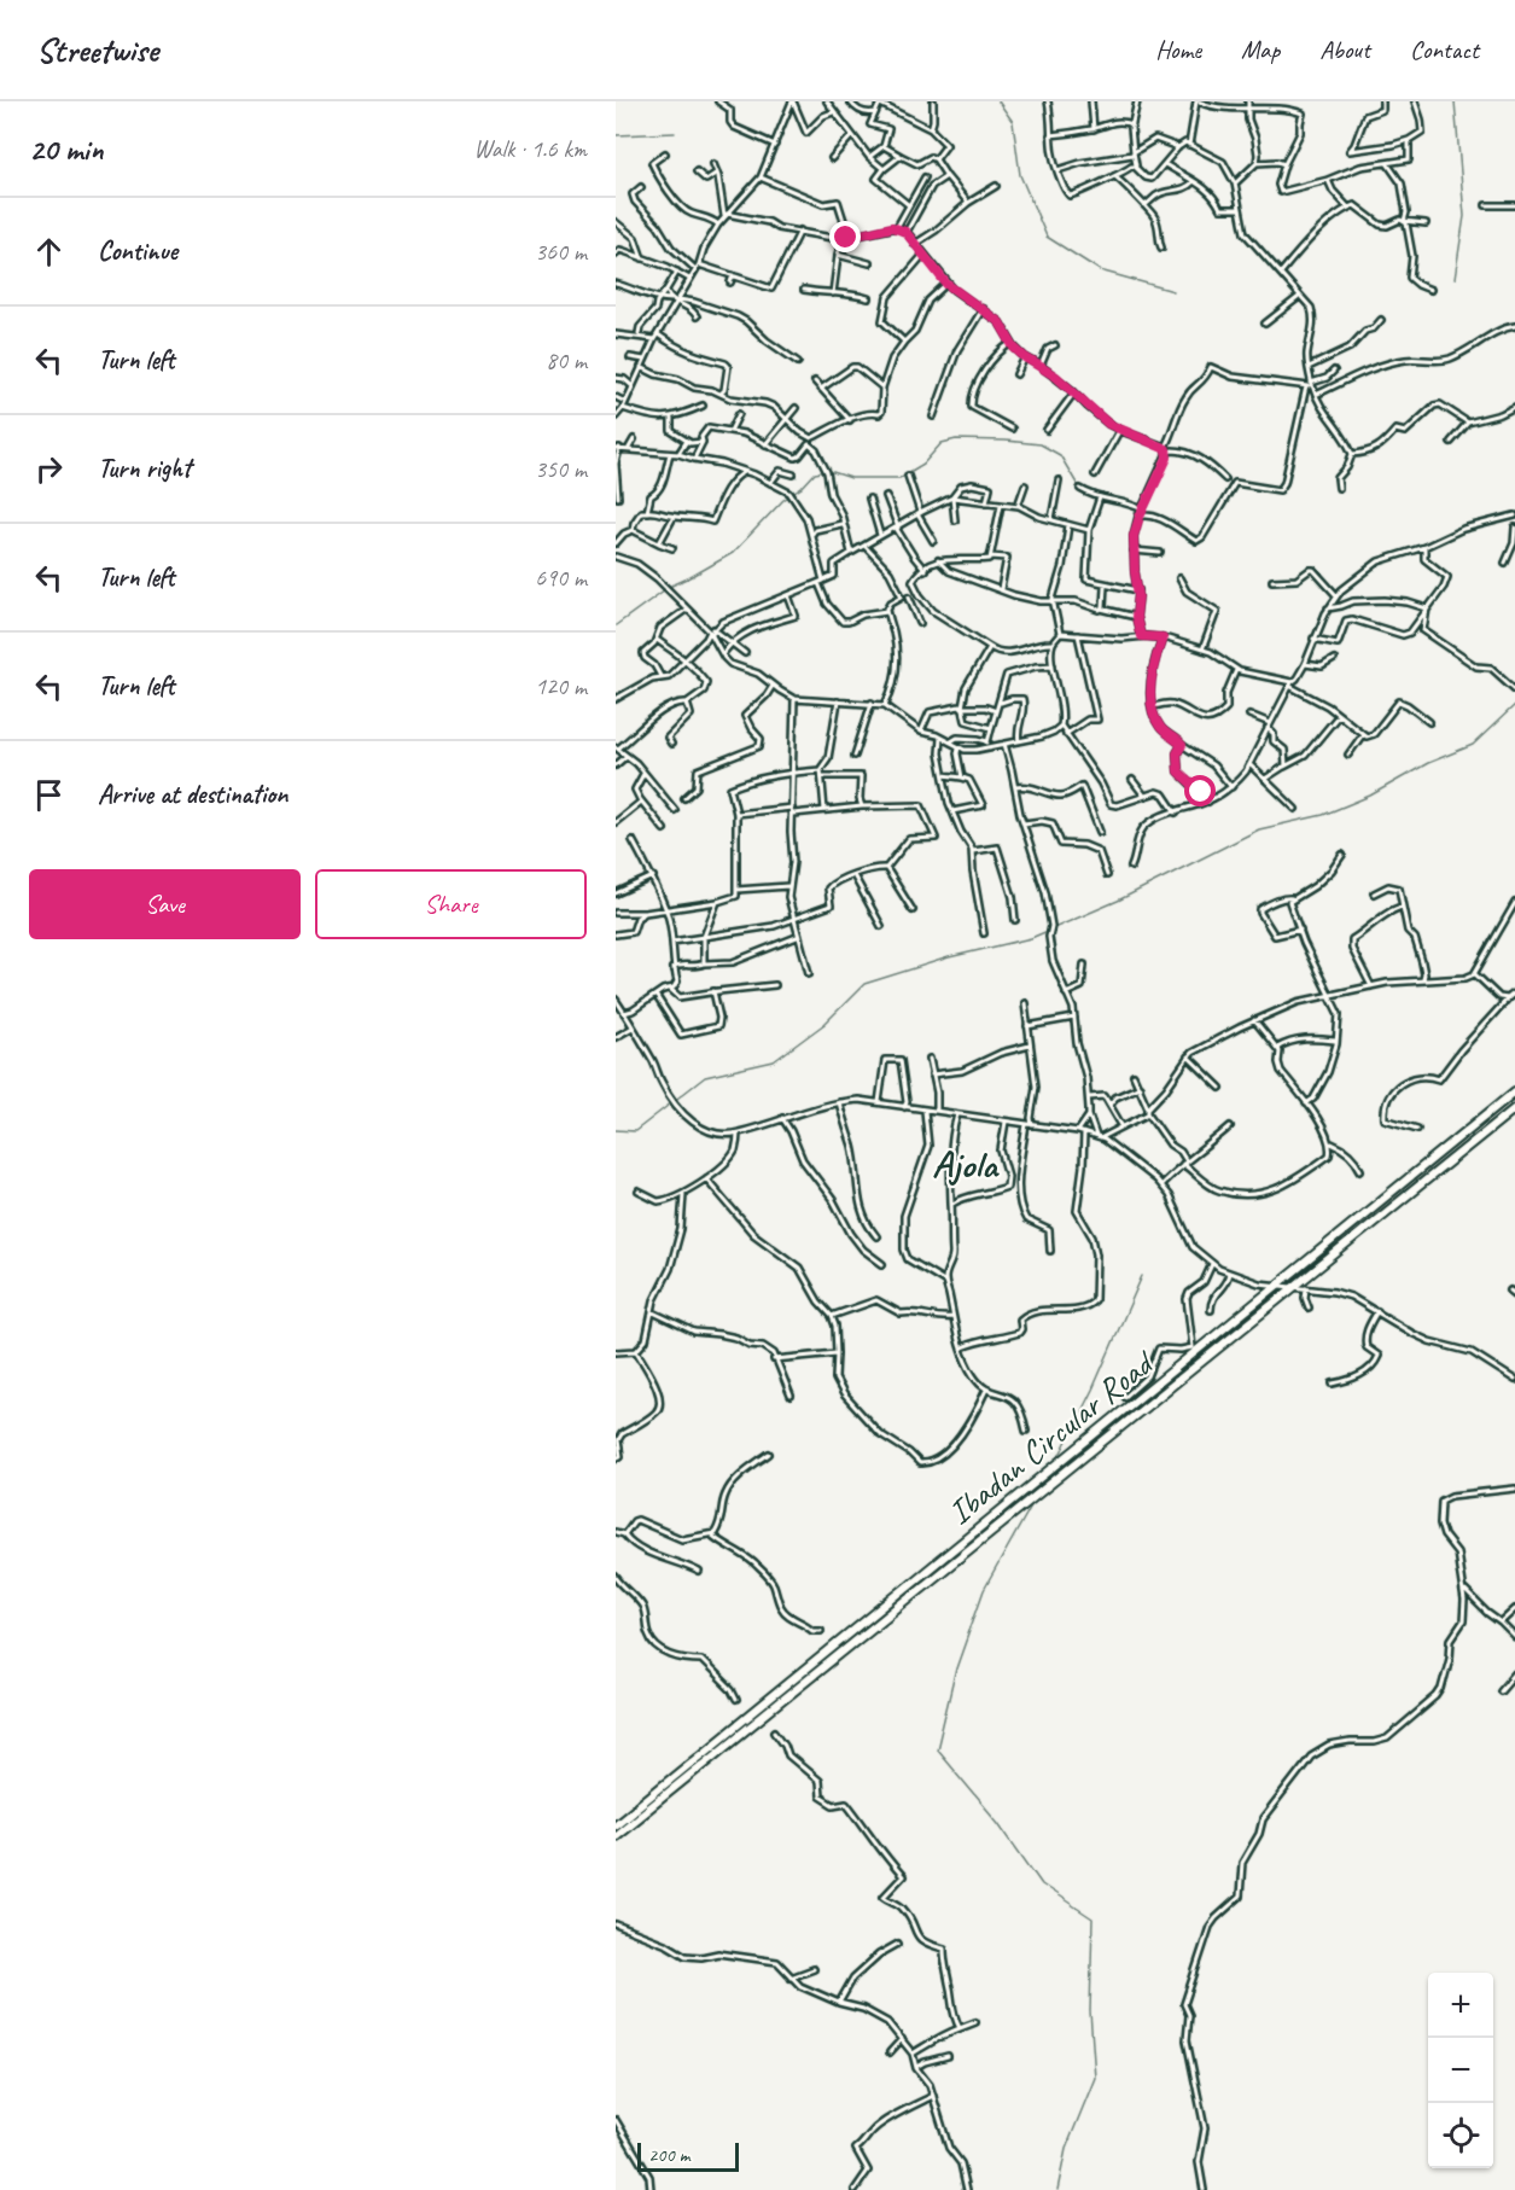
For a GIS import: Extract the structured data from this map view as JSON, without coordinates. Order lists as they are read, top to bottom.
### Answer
{
  "streets": {
    "highway": ["Ibadan Circular Road"]
  },
  "districts": ["Ajola"],
  "scale_bar": "200 m",
  "page": {
    "header": "Streetwise",
    "nav": [
      "Home",
      "Map",
      "About",
      "Contact"
    ],
    "heading": ["20 min", "Walk · 1.6 km"],
    "list": [
      ["Continue", "360 m"],
      ["Turn left", "80 m"],
      ["Turn right", "350 m"],
      ["Turn left", "690 m"],
      ["Turn left", "120 m"],
      "Arrive at destination"
    ],
    "buttons": ["Save", "Share"],
    "map_buttons": ["+", "−"],
    "scale": "200 m"
  }
}
